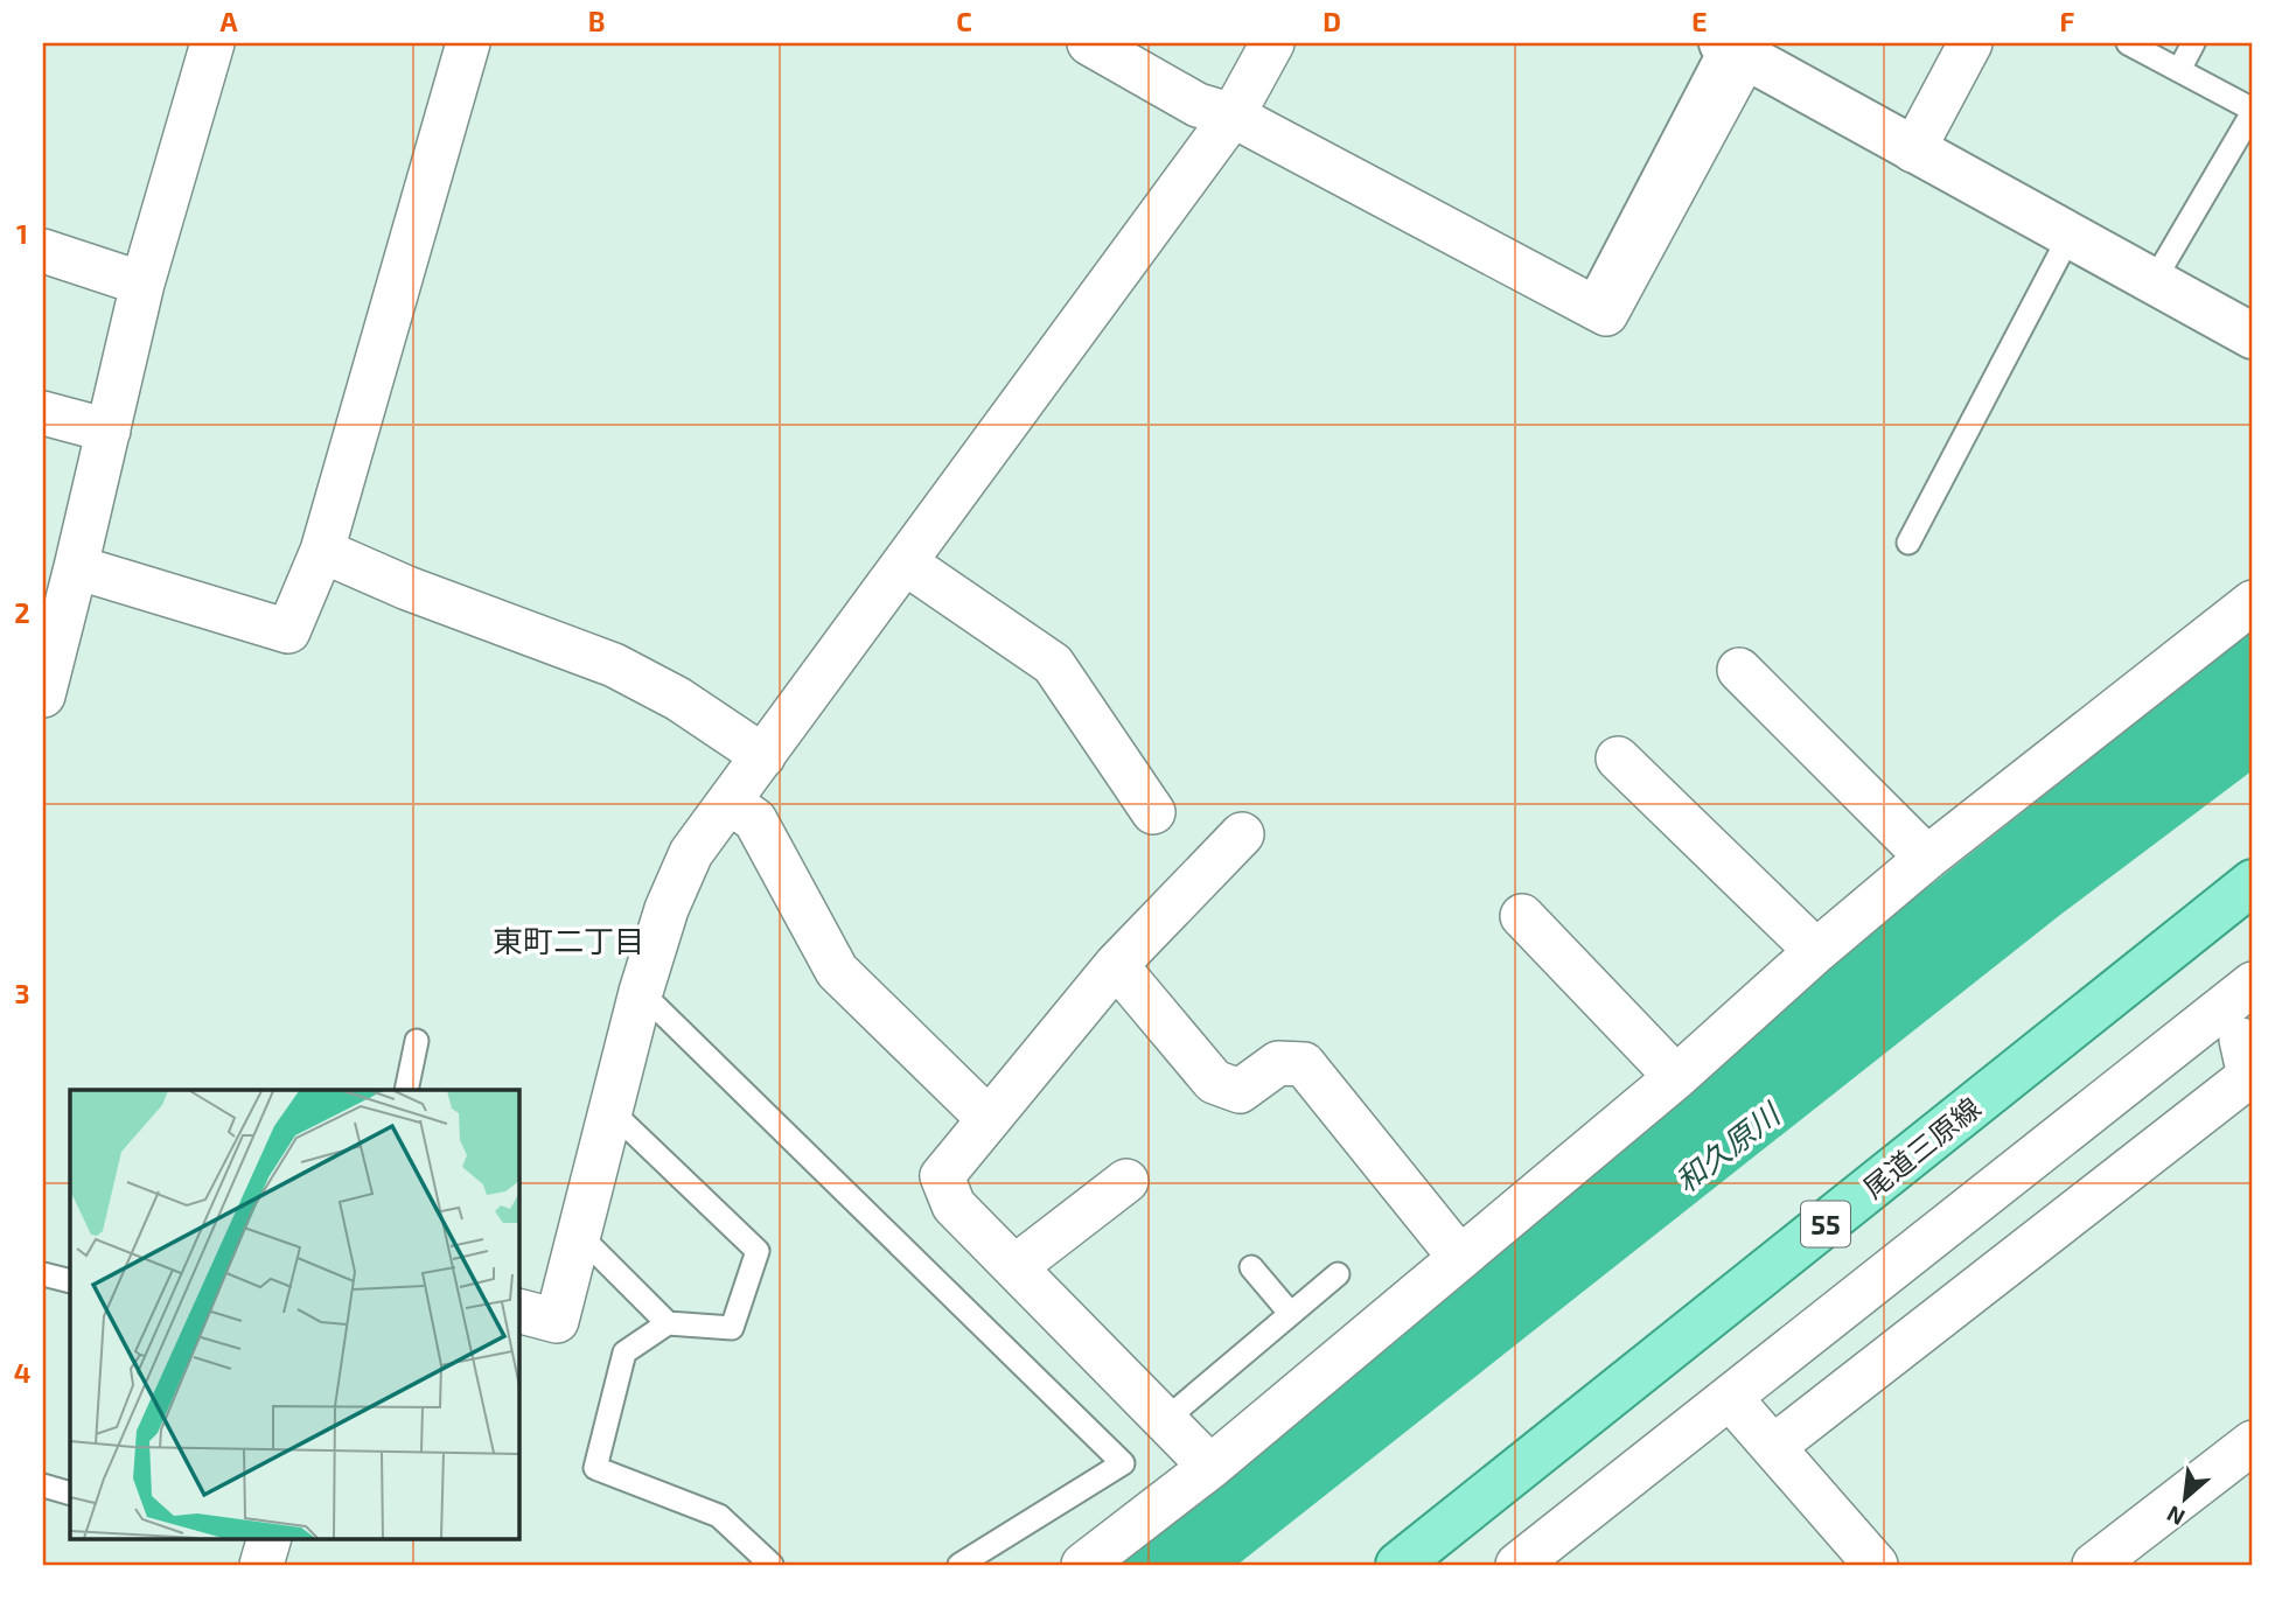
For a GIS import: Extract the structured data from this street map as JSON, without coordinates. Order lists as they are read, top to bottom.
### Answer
{
  "streets": {
    "main road": ["尾道三原線", "55"]
  },
  "districts": ["東町二丁目"],
  "water": ["和久原川"],
  "north": "bottom left",
  "grid": {
    "columns": [
      "A",
      "B",
      "C",
      "D",
      "E",
      "F"
    ],
    "rows": [
      "1",
      "2",
      "3",
      "4"
    ]
  }
}
